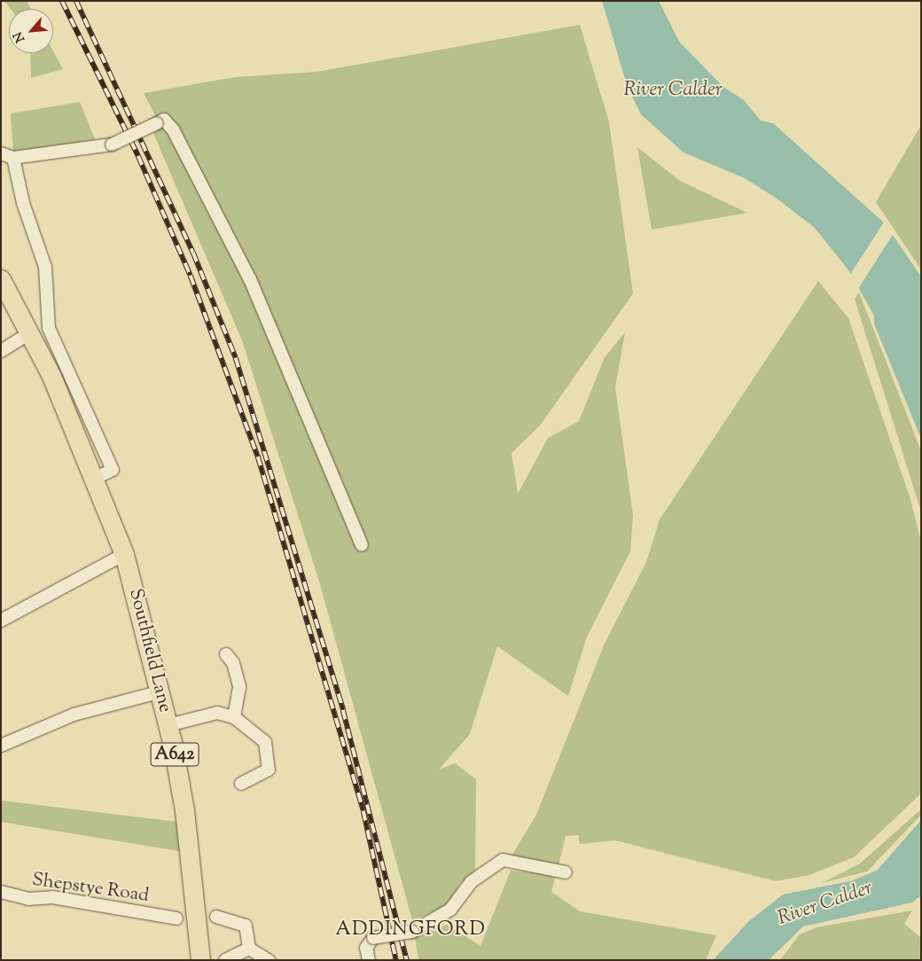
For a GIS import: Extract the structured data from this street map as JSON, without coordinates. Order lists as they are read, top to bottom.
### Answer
{
  "streets": {
    "highway": ["Southfield Lane", "A642"],
    "street": ["Shepstye Road"]
  },
  "districts": ["ADDINGFORD"],
  "water": ["River Calder"],
  "north": "bottom left"
}
